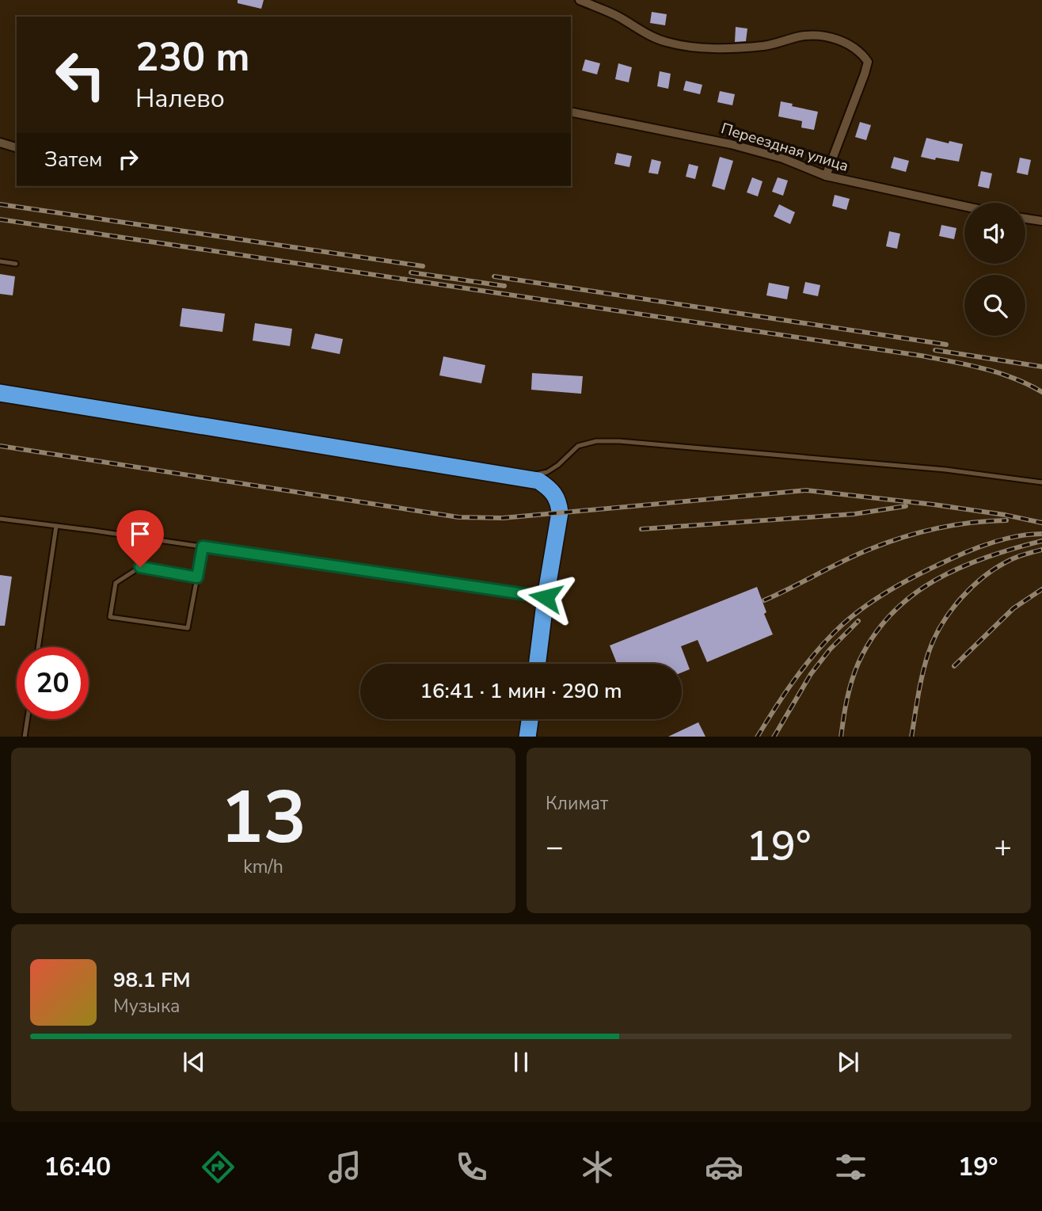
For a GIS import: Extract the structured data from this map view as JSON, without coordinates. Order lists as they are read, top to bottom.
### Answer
{
  "streets": {
    "street": ["Переездная улица"]
  },
  "page": {
    "turn": ["230 m", "Налево"],
    "then": "Затем",
    "limit": "20",
    "trip": "16:41 · 1 мин · 290 m",
    "tile": [
      ["13", "km/h"],
      "Климат"
    ],
    "heat": ["−", "19°", "+"],
    "song": ["98.1 FM", "Музыка"],
    "tabs": ["16:40", "19°"]
  }
}
